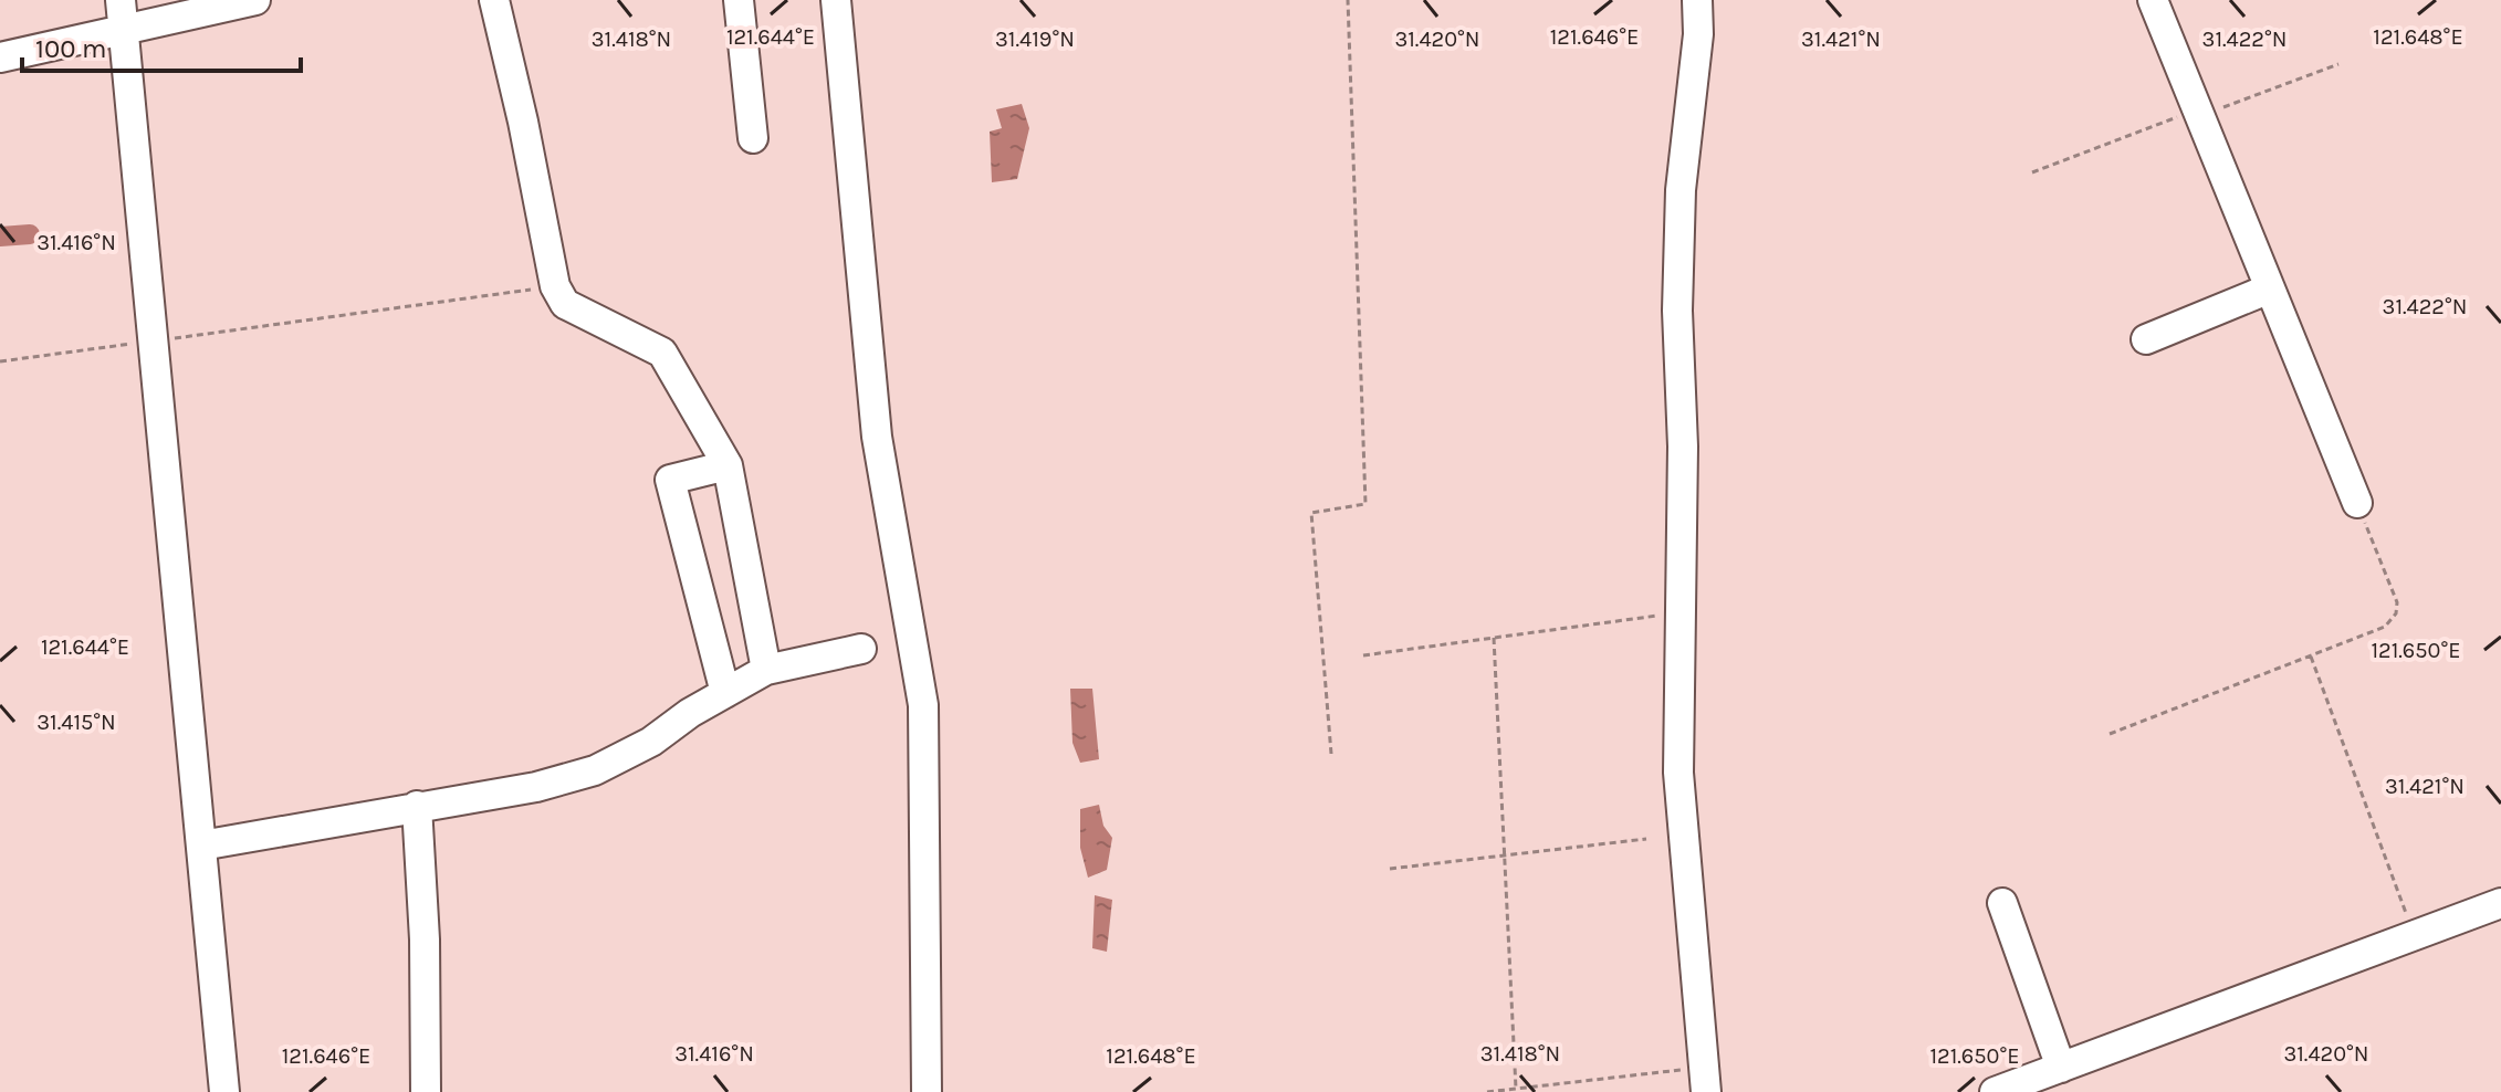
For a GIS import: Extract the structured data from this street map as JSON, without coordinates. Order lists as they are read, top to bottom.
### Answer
{
  "scale_bar": "100 m",
  "coordinates": [
    "121.644°E",
    "121.646°E",
    "121.648°E",
    "31.418°N",
    "31.419°N",
    "31.420°N",
    "31.421°N",
    "31.422°N",
    "31.416°N",
    "121.650°E",
    "31.415°N"
  ]
}
